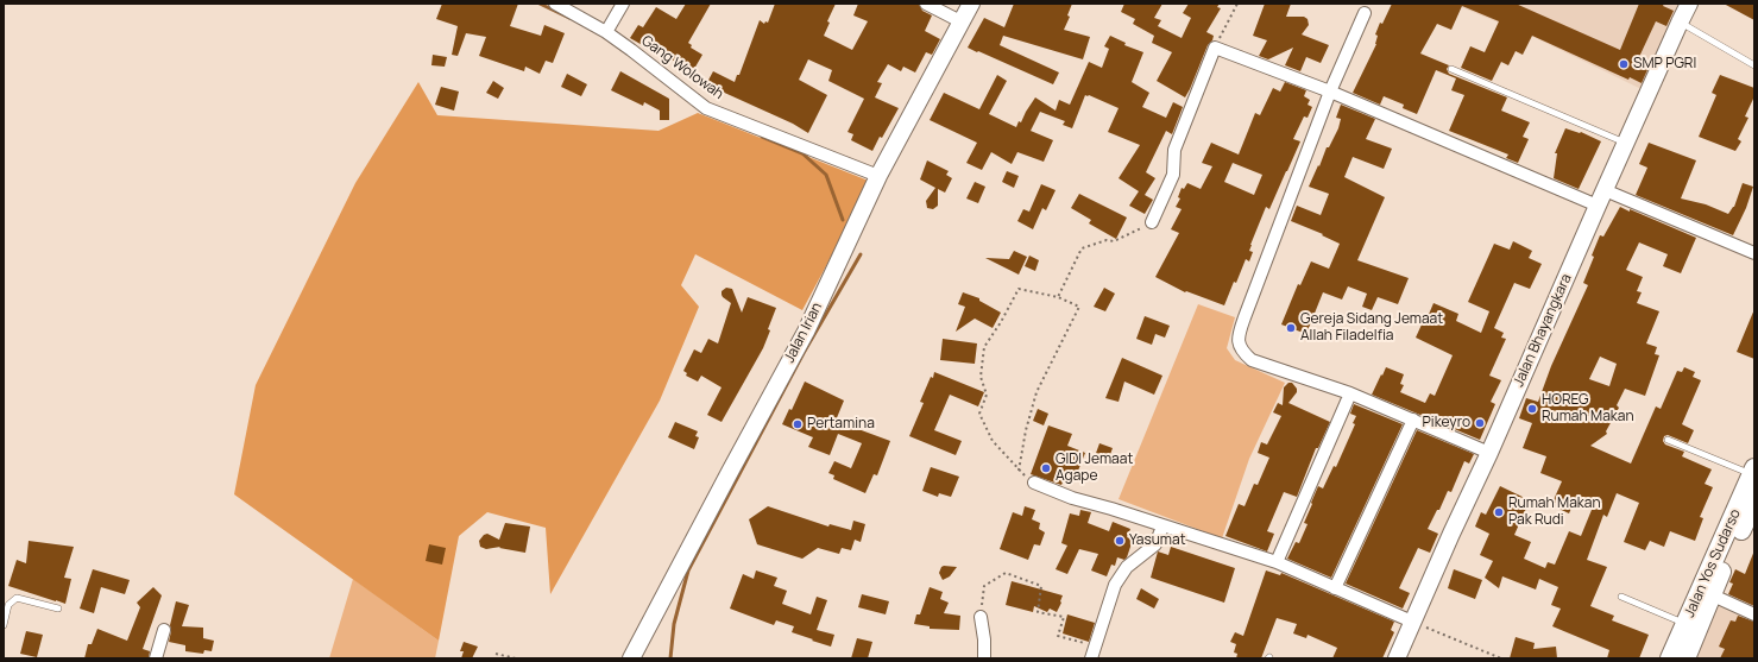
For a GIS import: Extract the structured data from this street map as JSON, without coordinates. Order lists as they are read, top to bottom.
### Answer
{
  "streets": {
    "highway": ["Jalan Yos Sudarso"],
    "main road": ["Jalan Bhayangkara", "Jalan Irian"],
    "street": ["Gang Wolowah"]
  },
  "crossings": [
    ["Gang Wolowah", "Jalan Irian"]
  ],
  "places": [
    "SMP PGRI",
    "Gereja Sidang Jemaat Allah Filadelfia",
    "HOREG Rumah Makan",
    "Pikeyro",
    "Pertamina",
    "GIDI Jemaat Agape",
    "Rumah Makan Pak Rudi",
    "Yasumat"
  ]
}
